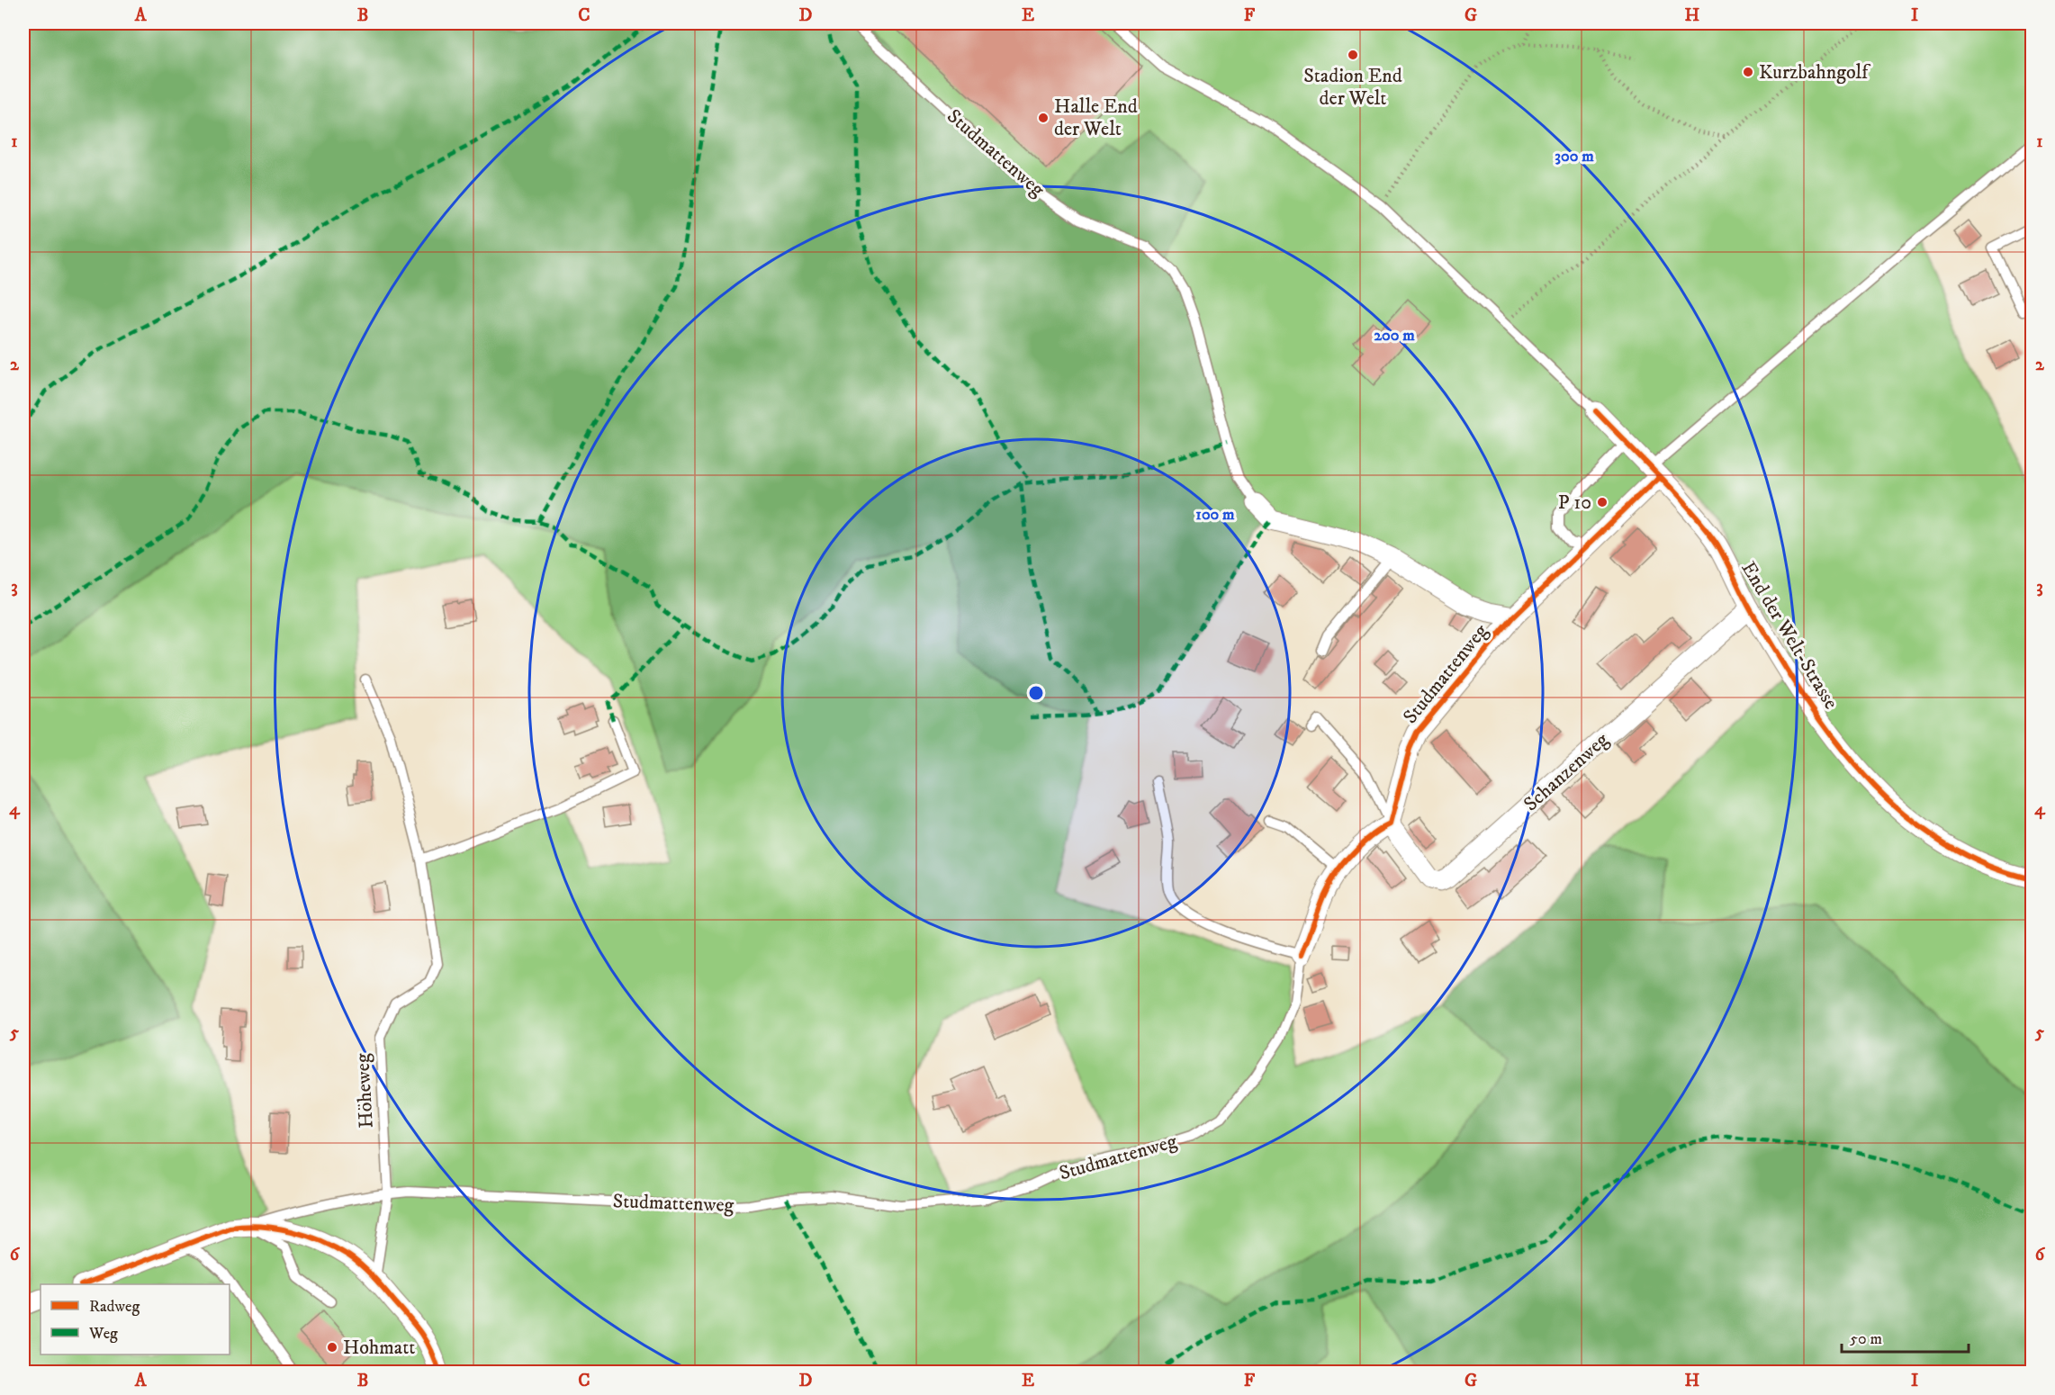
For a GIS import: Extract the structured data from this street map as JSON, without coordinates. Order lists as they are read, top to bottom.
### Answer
{
  "streets": {
    "street": ["Studmattenweg", "End der Welt-Strasse", "Schanzenweg"],
    "lane": ["Höheweg"]
  },
  "crossings": [
    ["Studmattenweg", "End der Welt-Strasse"],
    ["Studmattenweg", "Schanzenweg"],
    ["Studmattenweg", "Höheweg"],
    ["End der Welt-Strasse", "Schanzenweg"]
  ],
  "places": [
    "Stadion End der Welt",
    "Kurzbahngolf",
    "Halle End der Welt",
    "P 10",
    "Hohmatt"
  ],
  "legend": ["Radweg", "Weg"],
  "scale_bar": "50 m",
  "grid": {
    "columns": [
      "A",
      "B",
      "C",
      "D",
      "E",
      "F",
      "G",
      "H",
      "I"
    ],
    "rows": [
      "1",
      "2",
      "3",
      "4",
      "5",
      "6"
    ]
  },
  "rings": ["300 m", "200 m", "100 m"]
}
